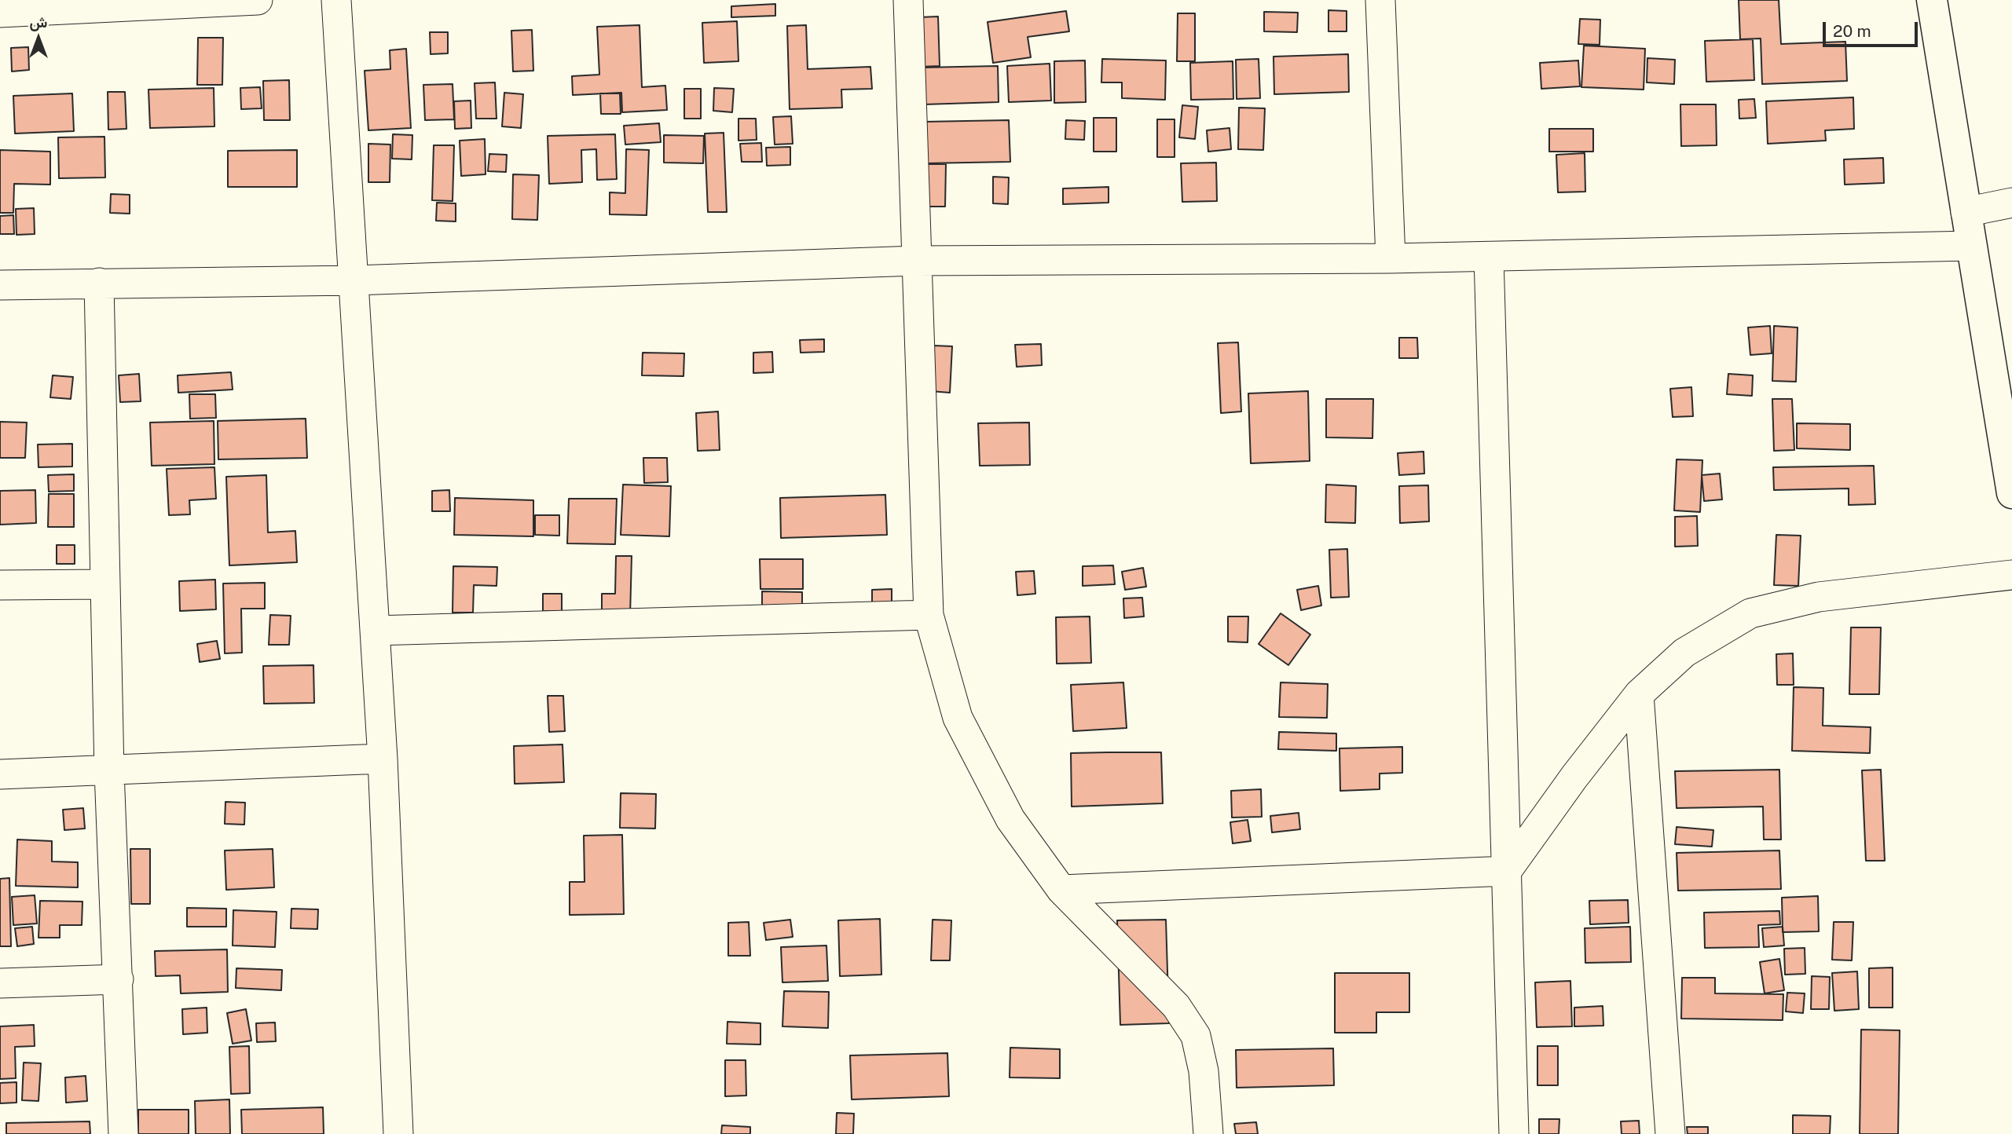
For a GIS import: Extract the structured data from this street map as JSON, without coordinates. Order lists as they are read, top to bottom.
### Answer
{
  "scale_bar": "20 m",
  "north": "top"
}
